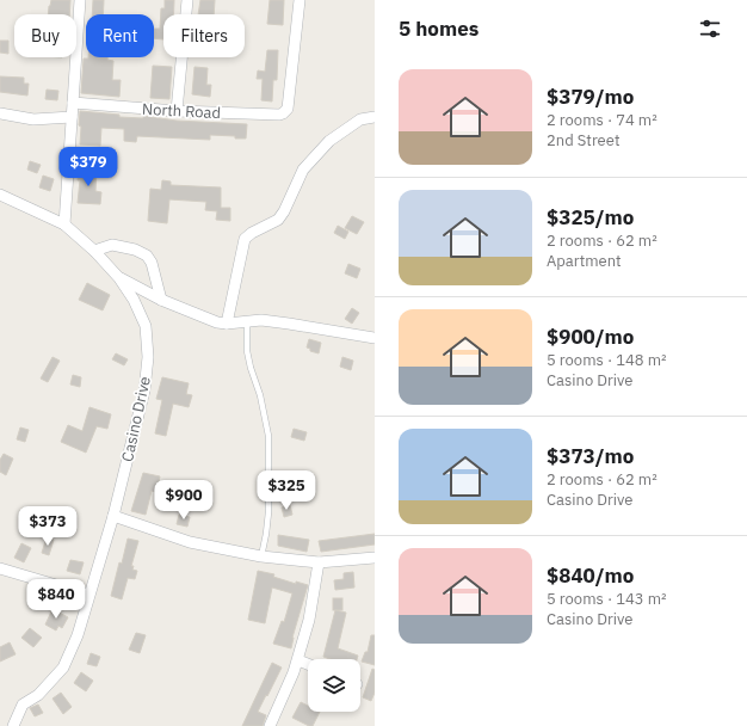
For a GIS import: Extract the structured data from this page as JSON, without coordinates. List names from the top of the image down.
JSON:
{
  "streets": {
    "street": ["North Road", "Casino Drive"]
  },
  "page": {
    "heading": "5 homes",
    "chip": ["Buy", "Rent", "Filters"],
    "list": [
      {
        "name": "$379/mo",
        "note": "2 rooms · 74 m² · 2nd Street"
      },
      {
        "name": "$325/mo",
        "note": "2 rooms · 62 m² · Apartment"
      },
      {
        "name": "$900/mo",
        "note": "5 rooms · 148 m² · Casino Drive"
      },
      {
        "name": "$373/mo",
        "note": "2 rooms · 62 m² · Casino Drive"
      },
      {
        "name": "$840/mo",
        "note": "5 rooms · 143 m² · Casino Drive"
      }
    ],
    "price": [
      "$379",
      "$325",
      "$900",
      "$373",
      "$840"
    ]
  }
}
